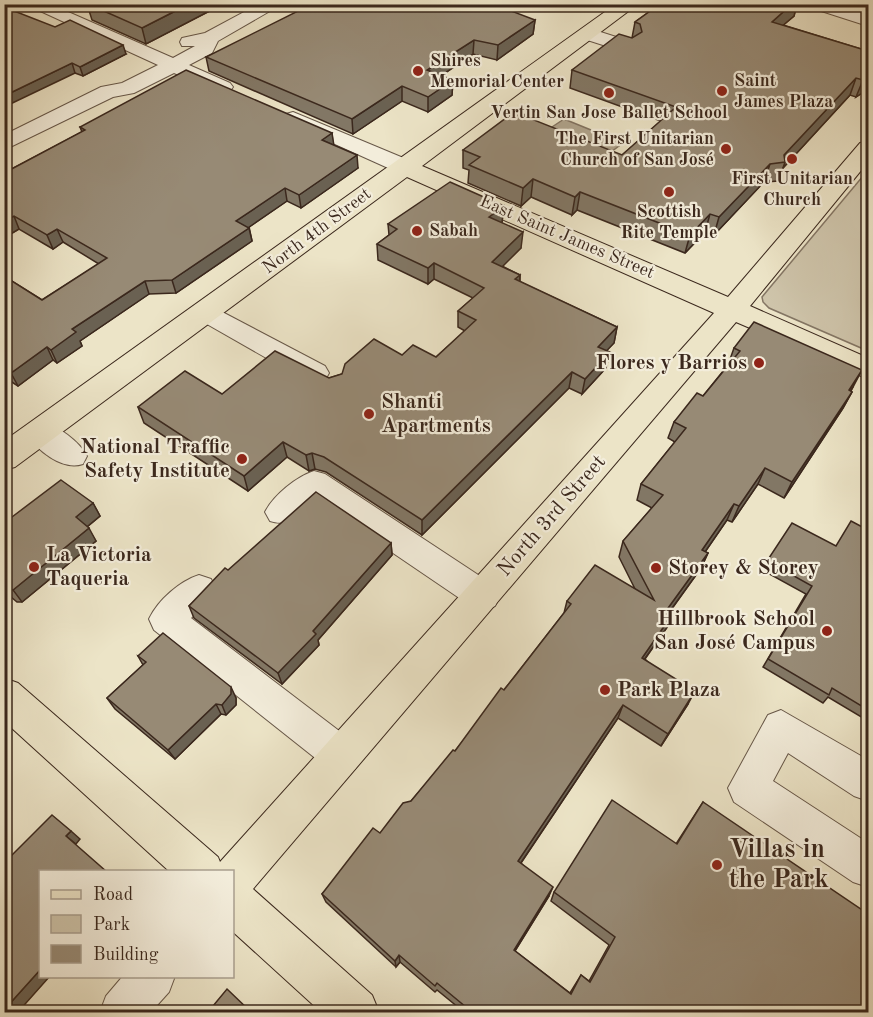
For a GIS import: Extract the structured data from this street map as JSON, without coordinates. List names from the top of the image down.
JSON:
{
  "streets": {
    "main road": ["North 4th Street", "East Saint James Street", "North 3rd Street"]
  },
  "crossings": [
    ["North 4th Street", "East Saint James Street"],
    ["East Saint James Street", "North 3rd Street"]
  ],
  "places": [
    "Shires Memorial Center",
    "Saint James Plaza",
    "Vertin San Jose Ballet School",
    "The First Unitarian Church of San José",
    "First Unitarian Church",
    "Scottish Rite Temple",
    "Sabah",
    "Flores y Barrios",
    "Shanti Apartments",
    "National Traffic Safety Institute",
    "La Victoria Taqueria",
    "Storey & Storey",
    "Hillbrook School San José Campus",
    "Park Plaza",
    "Villas in the Park"
  ],
  "legend": ["Road", "Park", "Building"]
}
